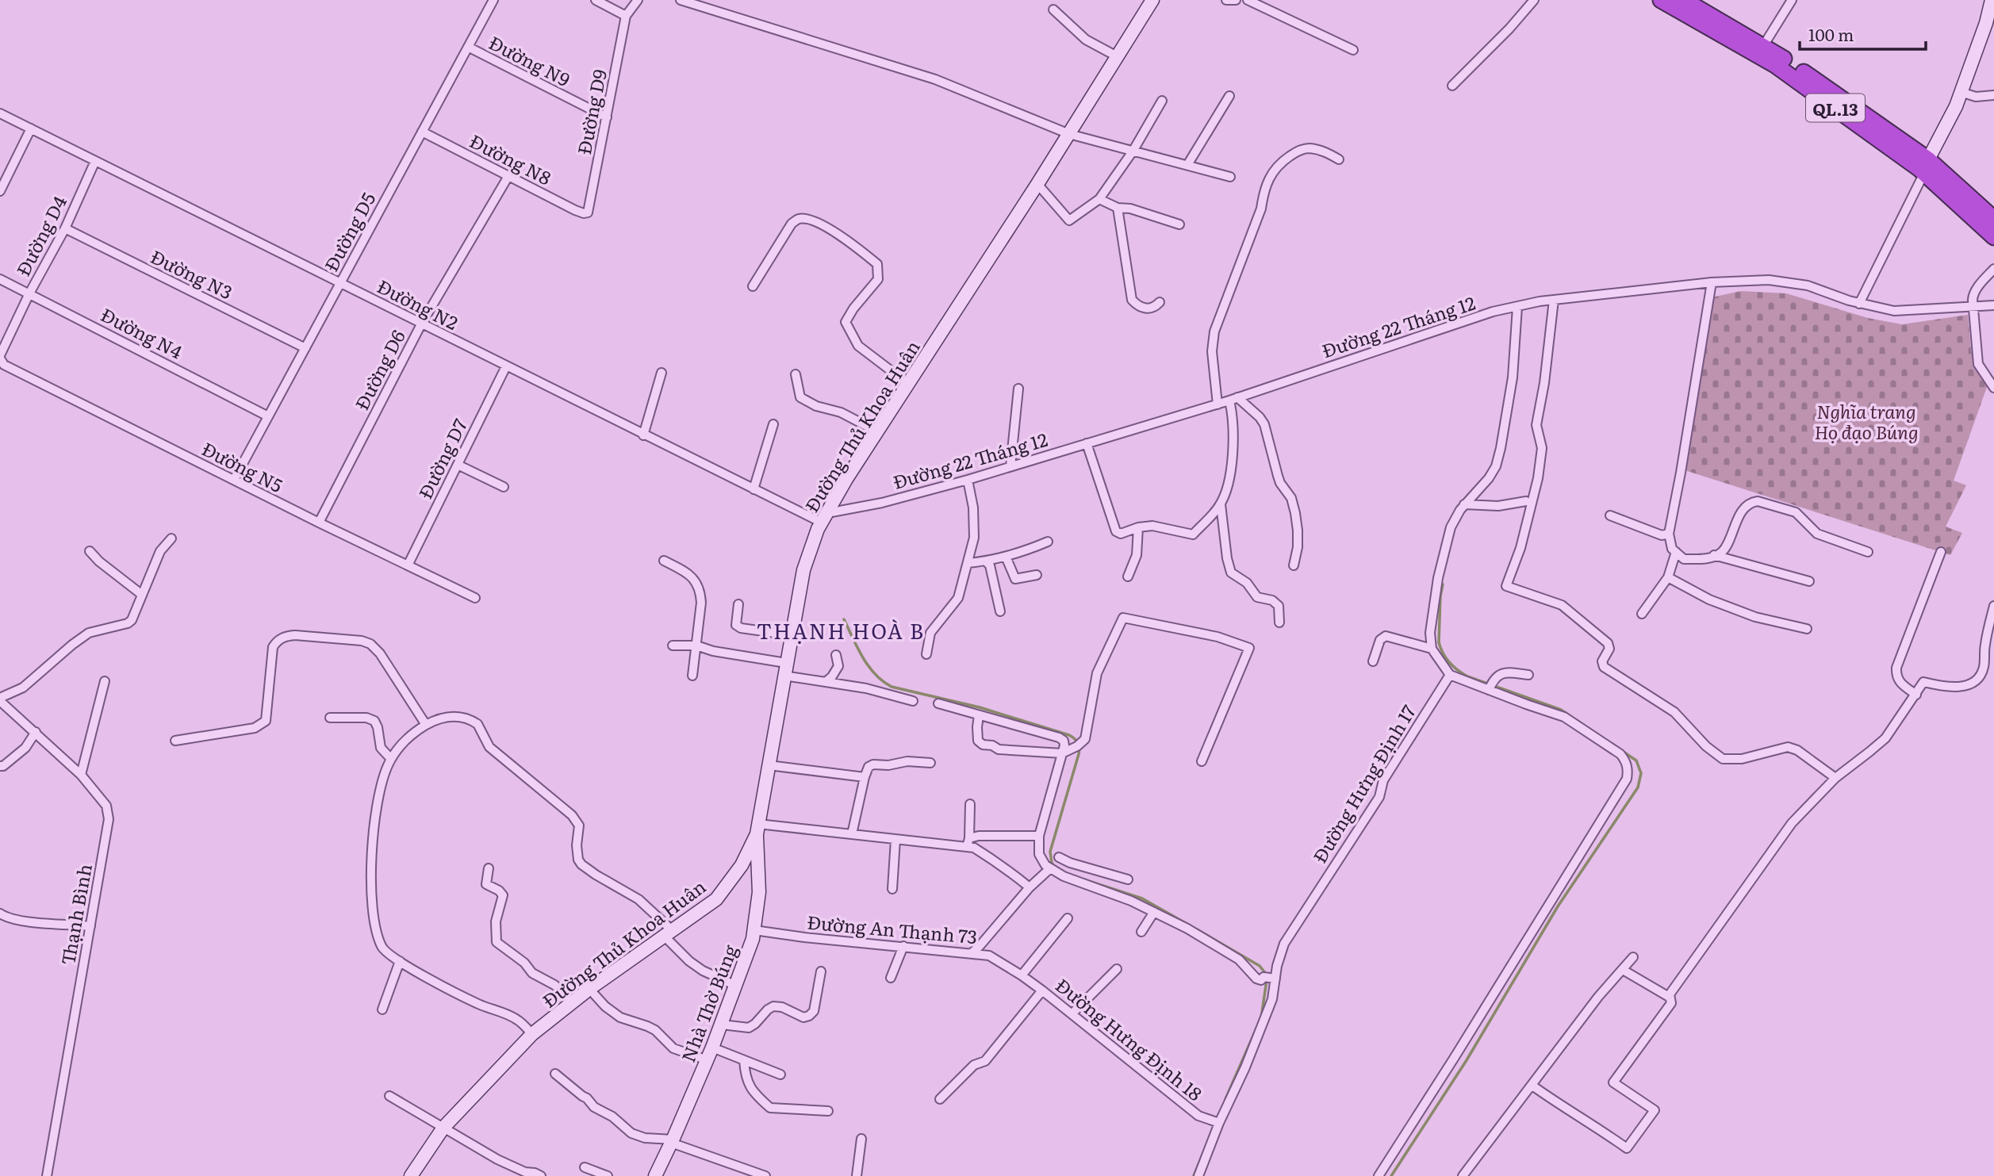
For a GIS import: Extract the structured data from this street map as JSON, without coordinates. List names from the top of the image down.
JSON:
{
  "streets": {
    "highway": ["QL.13"],
    "main road": ["Đường Thủ Khoa Huân", "Nhà Thờ Búng"],
    "street": [
      "Đường N9",
      "Đường D9",
      "Đường N8",
      "Đường D5",
      "Đường D4",
      "Đường N3",
      "Đường N2",
      "Đường 22 Tháng 12",
      "Đường N4",
      "Đường D6",
      "Đường D7",
      "Đường N5",
      "Đường Hưng Định 17",
      "Thạnh Bình",
      "Đường An Thạnh 73",
      "Đường Hưng Định 18"
    ]
  },
  "crossings": [
    ["Đường N9", "Đường D9"],
    ["Đường N9", "Đường D5"],
    ["Đường D9", "Đường N8"],
    ["Đường N8", "Đường D5"],
    ["Đường N8", "Đường D6"],
    ["Đường D5", "Đường N3"],
    ["Đường D5", "Đường N2"],
    ["Đường D5", "Đường N4"],
    ["Đường D5", "Đường N5"],
    ["Đường D4", "Đường N3"],
    ["Đường D4", "Đường N2"],
    ["Đường D4", "Đường N4"],
    ["Đường D4", "Đường N5"],
    ["Đường N2", "Đường 22 Tháng 12"],
    ["Đường N2", "Đường D6"],
    ["Đường N2", "Đường Thủ Khoa Huân"],
    ["Đường N2", "Đường D7"],
    ["Đường 22 Tháng 12", "Đường Thủ Khoa Huân"],
    ["Đường D6", "Đường N5"],
    ["Đường Thủ Khoa Huân", "Nhà Thờ Búng"],
    ["Đường D7", "Đường N5"],
    ["Đường Hưng Định 17", "Đường Hưng Định 18"],
    ["Đường An Thạnh 73", "Nhà Thờ Búng"],
    ["Đường An Thạnh 73", "Đường Hưng Định 18"]
  ],
  "districts": ["THẠNH HOÀ B"],
  "parks": ["Nghĩa trang Họ đạo Búng"],
  "scale_bar": "100 m"
}
